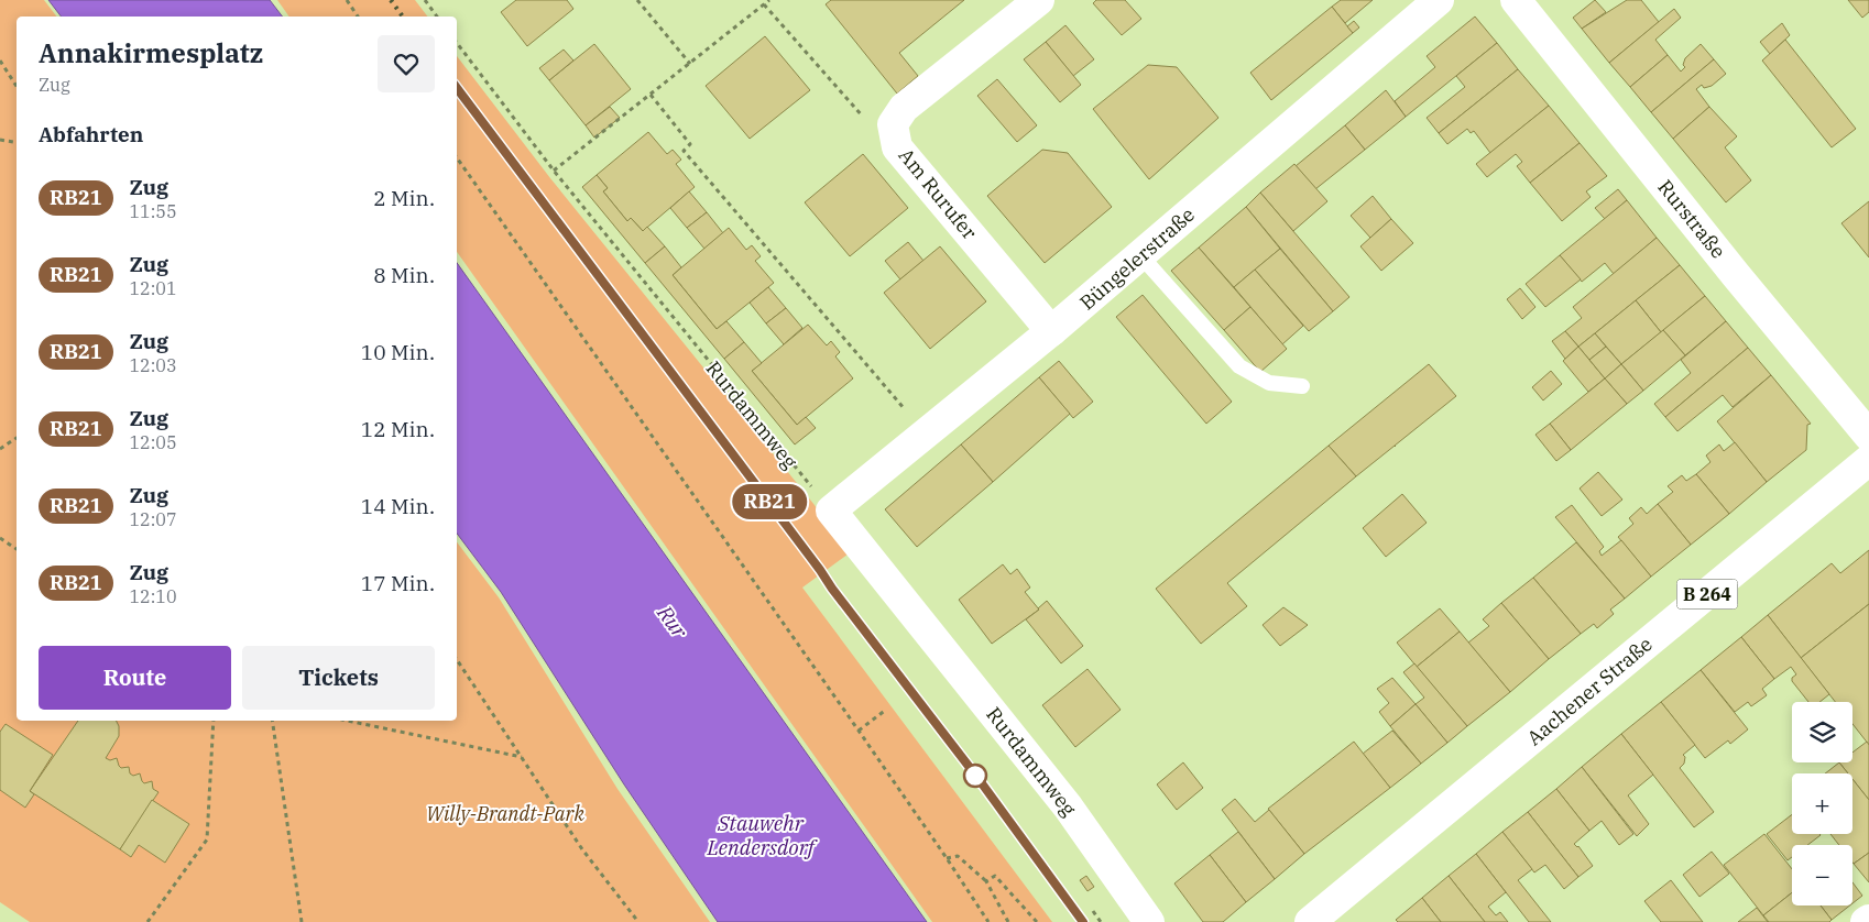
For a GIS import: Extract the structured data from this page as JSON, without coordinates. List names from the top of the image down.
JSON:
{
  "streets": {
    "street": [
      "Am Rurufer",
      "Rurstraße",
      "Büngelerstraße",
      "Rurdammweg",
      "B 264",
      "Aachener Straße"
    ]
  },
  "crossings": [
    ["Am Rurufer", "Büngelerstraße"],
    ["Büngelerstraße", "Rurdammweg"]
  ],
  "water": ["Rur", "Stauwehr Lendersdorf"],
  "parks": ["Willy-Brandt-Park"],
  "page": {
    "on_map": "RB21",
    "heading": [
      ["Annakirmesplatz", "Zug"],
      "Abfahrten"
    ],
    "list": [
      {
        "mark": "RB21",
        "name": "Zug",
        "note": "11:55",
        "value": "2 Min."
      },
      {
        "mark": "RB21",
        "name": "Zug",
        "note": "12:01",
        "value": "8 Min."
      },
      {
        "mark": "RB21",
        "name": "Zug",
        "note": "12:03",
        "value": "10 Min."
      },
      {
        "mark": "RB21",
        "name": "Zug",
        "note": "12:05",
        "value": "12 Min."
      },
      {
        "mark": "RB21",
        "name": "Zug",
        "note": "12:07",
        "value": "14 Min."
      },
      {
        "mark": "RB21",
        "name": "Zug",
        "note": "12:10",
        "value": "17 Min."
      }
    ],
    "buttons": ["Route", "Tickets"],
    "map_buttons": ["+", "−"]
  }
}
